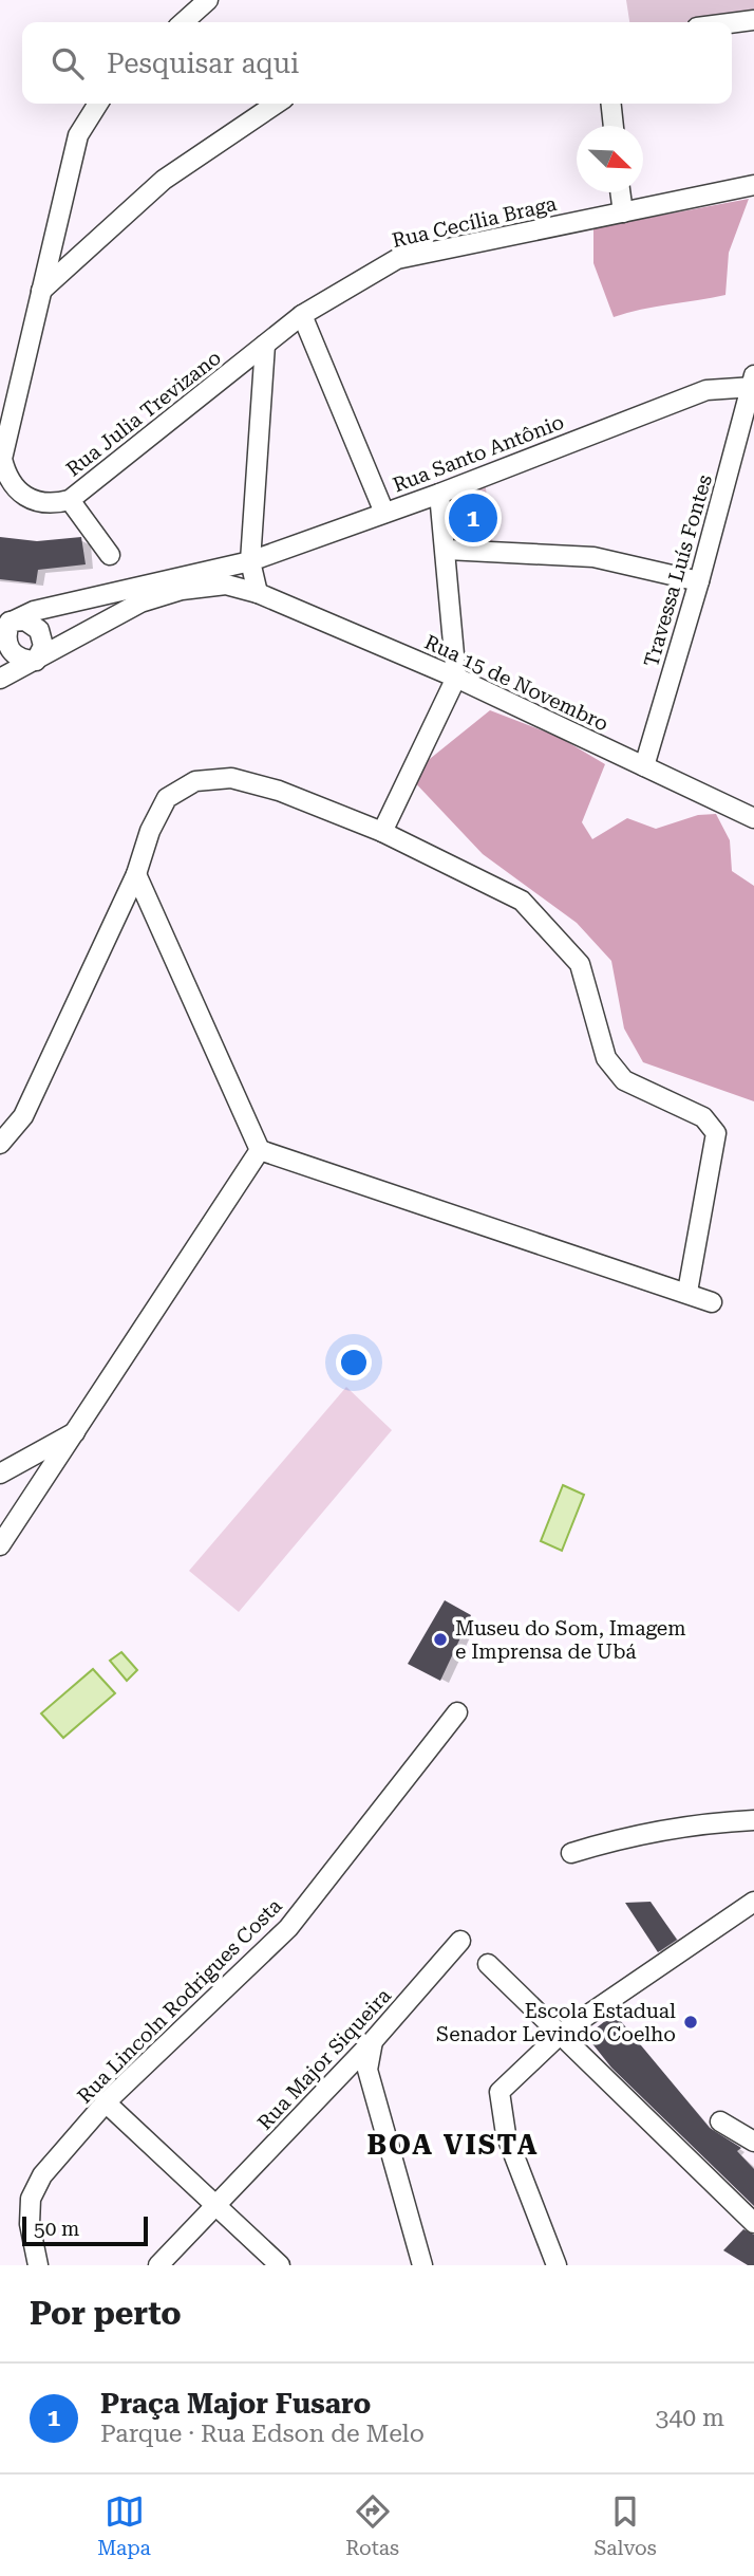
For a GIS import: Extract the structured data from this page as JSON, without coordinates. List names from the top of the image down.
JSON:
{
  "streets": {
    "street": [
      "Rua Cecília Braga",
      "Rua Julia Trevizano",
      "Rua Santo Antônio",
      "Travessa Luís Fontes",
      "Rua 15 de Novembro",
      "Rua Lincoln Rodrigues Costa",
      "Rua Major Siqueira"
    ]
  },
  "crossings": [
    ["Rua Cecília Braga", "Rua Julia Trevizano"],
    ["Rua Santo Antônio", "Travessa Luís Fontes"],
    ["Rua Santo Antônio", "Rua 15 de Novembro"],
    ["Travessa Luís Fontes", "Rua 15 de Novembro"]
  ],
  "districts": ["BOA VISTA"],
  "places": ["Museu do Som, Imagem e Imprensa de Ubá", "Escola Estadual Senador Levindo Coelho"],
  "scale_bar": "50 m",
  "north": "bottom right",
  "page": {
    "search": "Pesquisar aqui",
    "pins": "1",
    "scale": "50 m",
    "heading": "Por perto",
    "list": [
      {
        "mark": "1",
        "name": "Praça Major Fusaro",
        "note": "Parque · Rua Edson de Melo",
        "value": "340 m"
      }
    ],
    "nav": ["Mapa", "Rotas", "Salvos"]
  }
}
